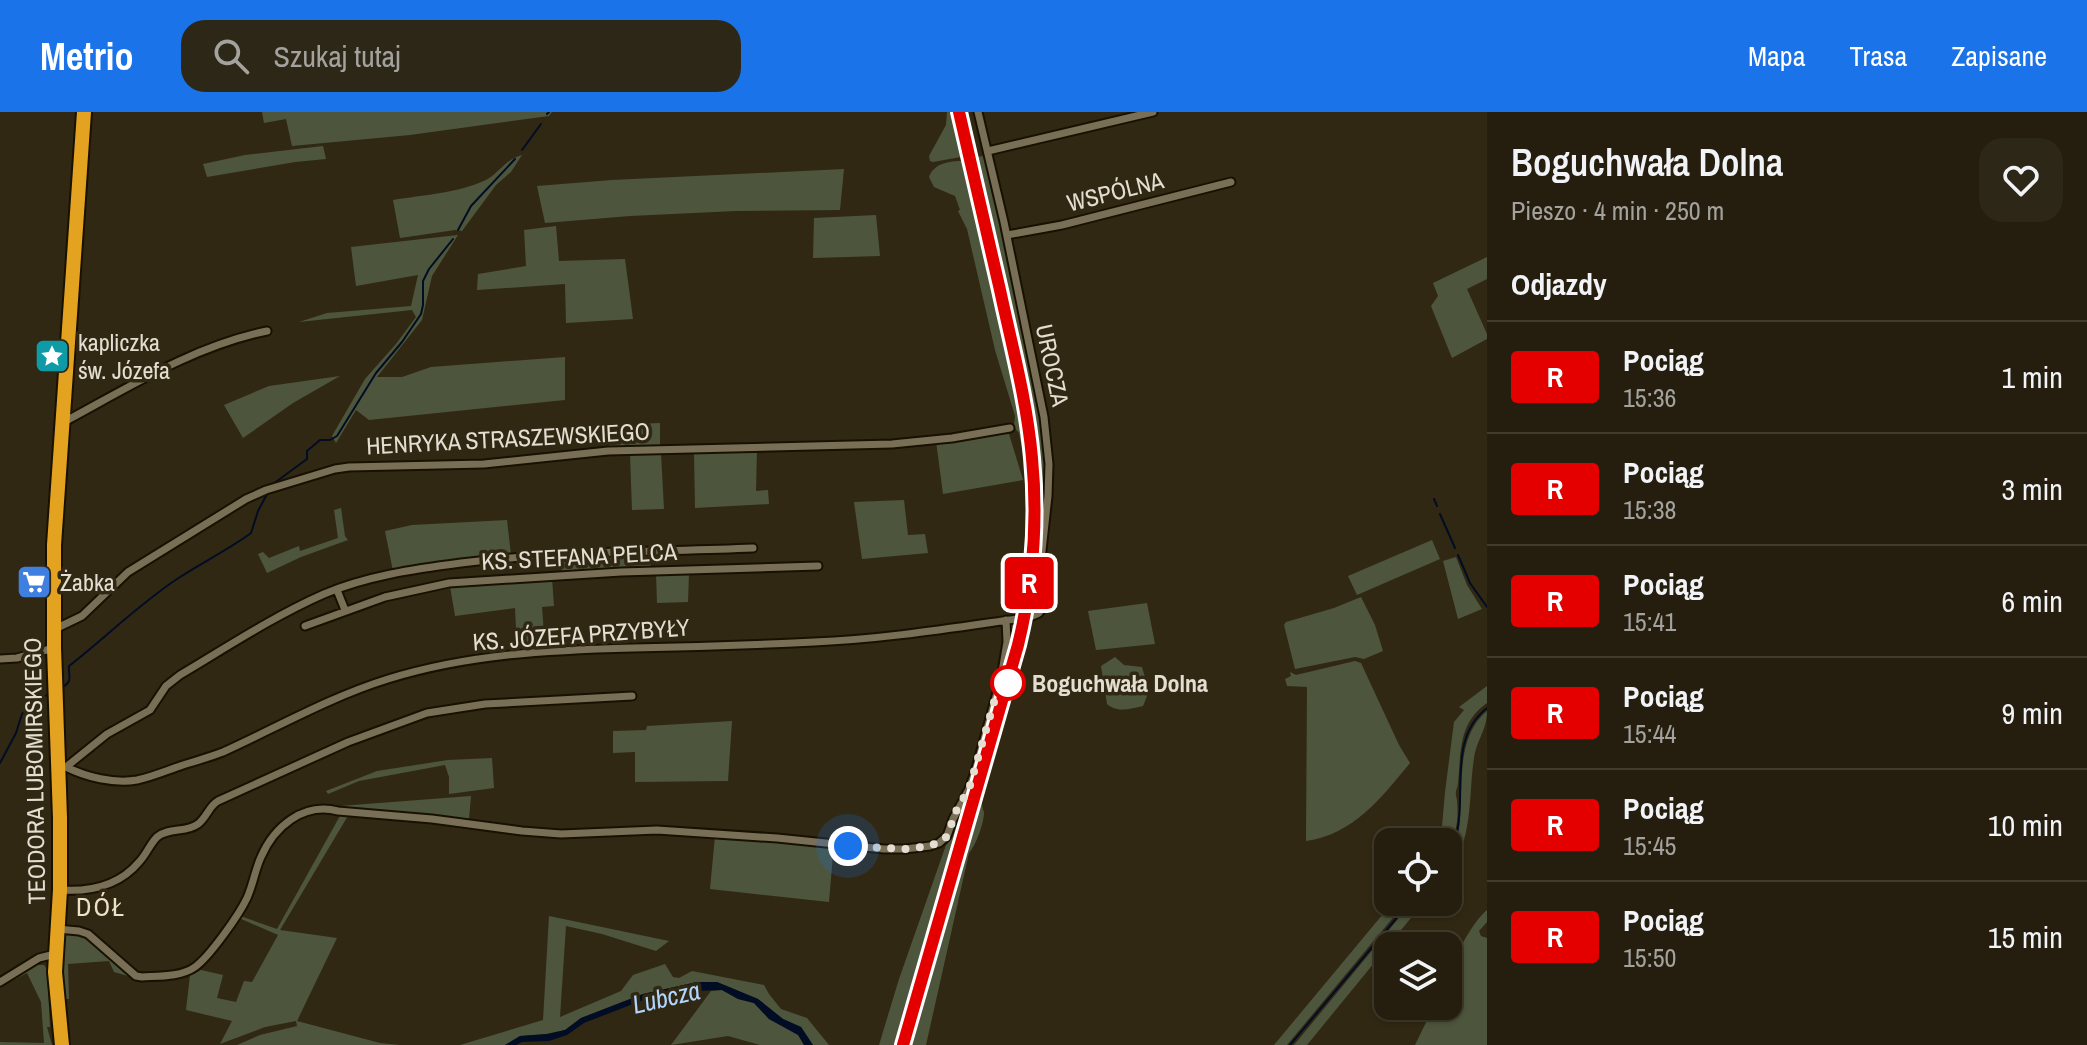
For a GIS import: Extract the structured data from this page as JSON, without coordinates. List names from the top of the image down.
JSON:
{
  "streets": {
    "highway": ["TEODORA LUBOMIRSKIEGO"],
    "street": [
      "WSPÓLNA",
      "UROCZA",
      "HENRYKA STRASZEWSKIEGO",
      "KS. STEFANA PELCA",
      "KS. JÓZEFA PRZYBYŁY"
    ]
  },
  "crossings": [
    ["WSPÓLNA", "UROCZA"],
    ["UROCZA", "KS. JÓZEFA PRZYBYŁY"],
    ["HENRYKA STRASZEWSKIEGO", "TEODORA LUBOMIRSKIEGO"],
    ["KS. STEFANA PELCA", "KS. JÓZEFA PRZYBYŁY"],
    ["KS. STEFANA PELCA", "TEODORA LUBOMIRSKIEGO"],
    ["KS. JÓZEFA PRZYBYŁY", "TEODORA LUBOMIRSKIEGO"]
  ],
  "districts": ["DÓŁ"],
  "water": ["Lubcza"],
  "places": {
    "place": ["kapliczka św. Józefa"],
    "supermarket": ["Żabka"],
    "other": ["Boguchwała Dolna"]
  },
  "page": {
    "header": "Metrio",
    "search": "Szukaj tutaj",
    "nav": ["Mapa", "Trasa", "Zapisane"],
    "on_map": "R",
    "heading": [
      ["Boguchwała Dolna", "Pieszo · 4 min · 250 m"],
      "Odjazdy"
    ],
    "list": [
      {
        "mark": "R",
        "name": "Pociąg",
        "note": "15:36",
        "value": "1 min"
      },
      {
        "mark": "R",
        "name": "Pociąg",
        "note": "15:38",
        "value": "3 min"
      },
      {
        "mark": "R",
        "name": "Pociąg",
        "note": "15:41",
        "value": "6 min"
      },
      {
        "mark": "R",
        "name": "Pociąg",
        "note": "15:44",
        "value": "9 min"
      },
      {
        "mark": "R",
        "name": "Pociąg",
        "note": "15:45",
        "value": "10 min"
      },
      {
        "mark": "R",
        "name": "Pociąg",
        "note": "15:50",
        "value": "15 min"
      }
    ]
  }
}
